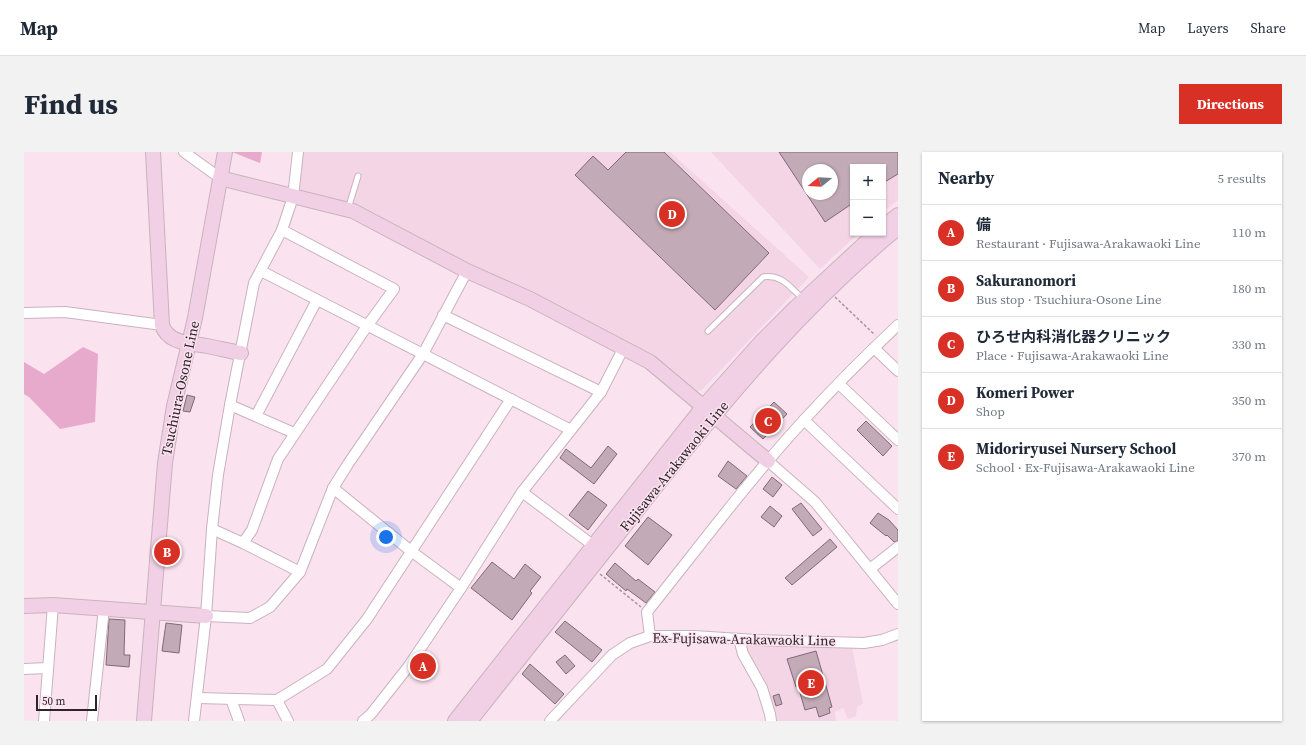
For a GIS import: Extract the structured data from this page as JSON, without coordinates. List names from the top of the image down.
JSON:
{
  "streets": {
    "main road": ["Tsuchiura-Osone Line", "Fujisawa-Arakawaoki Line"],
    "street": ["Ex-Fujisawa-Arakawaoki Line"]
  },
  "scale_bar": "50 m",
  "north": "left",
  "page": {
    "header": "Map",
    "nav": ["Map", "Layers", "Share"],
    "buttons": "Directions",
    "title": "Find us",
    "heading": ["Nearby", "5 results"],
    "map_buttons": ["+", "−"],
    "pins": [
      "D",
      "C",
      "B",
      "A",
      "E"
    ],
    "list": [
      {
        "mark": "A",
        "name": "備",
        "note": "Restaurant · Fujisawa-Arakawaoki Line",
        "value": "110 m"
      },
      {
        "mark": "B",
        "name": "Sakuranomori",
        "note": "Bus stop · Tsuchiura-Osone Line",
        "value": "180 m"
      },
      {
        "mark": "C",
        "name": "ひろせ内科消化器クリニック",
        "note": "Place · Fujisawa-Arakawaoki Line",
        "value": "330 m"
      },
      {
        "mark": "D",
        "name": "Komeri Power",
        "note": "Shop",
        "value": "350 m"
      },
      {
        "mark": "E",
        "name": "Midoriryusei Nursery School",
        "note": "School · Ex-Fujisawa-Arakawaoki Line",
        "value": "370 m"
      }
    ],
    "scale": "50 m"
  }
}
